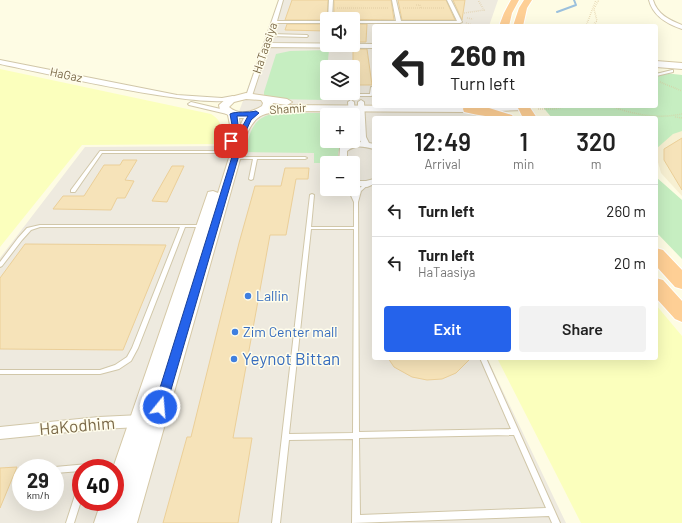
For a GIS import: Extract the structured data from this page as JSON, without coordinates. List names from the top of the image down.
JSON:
{
  "streets": {
    "street": [
      "HaTaasiya",
      "HaGaz",
      "Shamir",
      "HaKodhim"
    ]
  },
  "crossings": [
    ["HaTaasiya", "Shamir"],
    ["HaGaz", "Shamir"]
  ],
  "places": ["Lallin", "Zim Center mall", "Yeynot Bittan"],
  "page": {
    "map_buttons": ["+", "−"],
    "turn": ["260 m", "Turn left"],
    "eta": [
      "12:49",
      "Arrival",
      "1",
      "min",
      "320",
      "m"
    ],
    "list": [
      {
        "name": "Turn left",
        "value": "260 m"
      },
      {
        "name": "Turn left",
        "note": "HaTaasiya",
        "value": "20 m"
      }
    ],
    "buttons": ["Exit", "Share"],
    "speed": "29 km/h",
    "limit": "40"
  }
}
